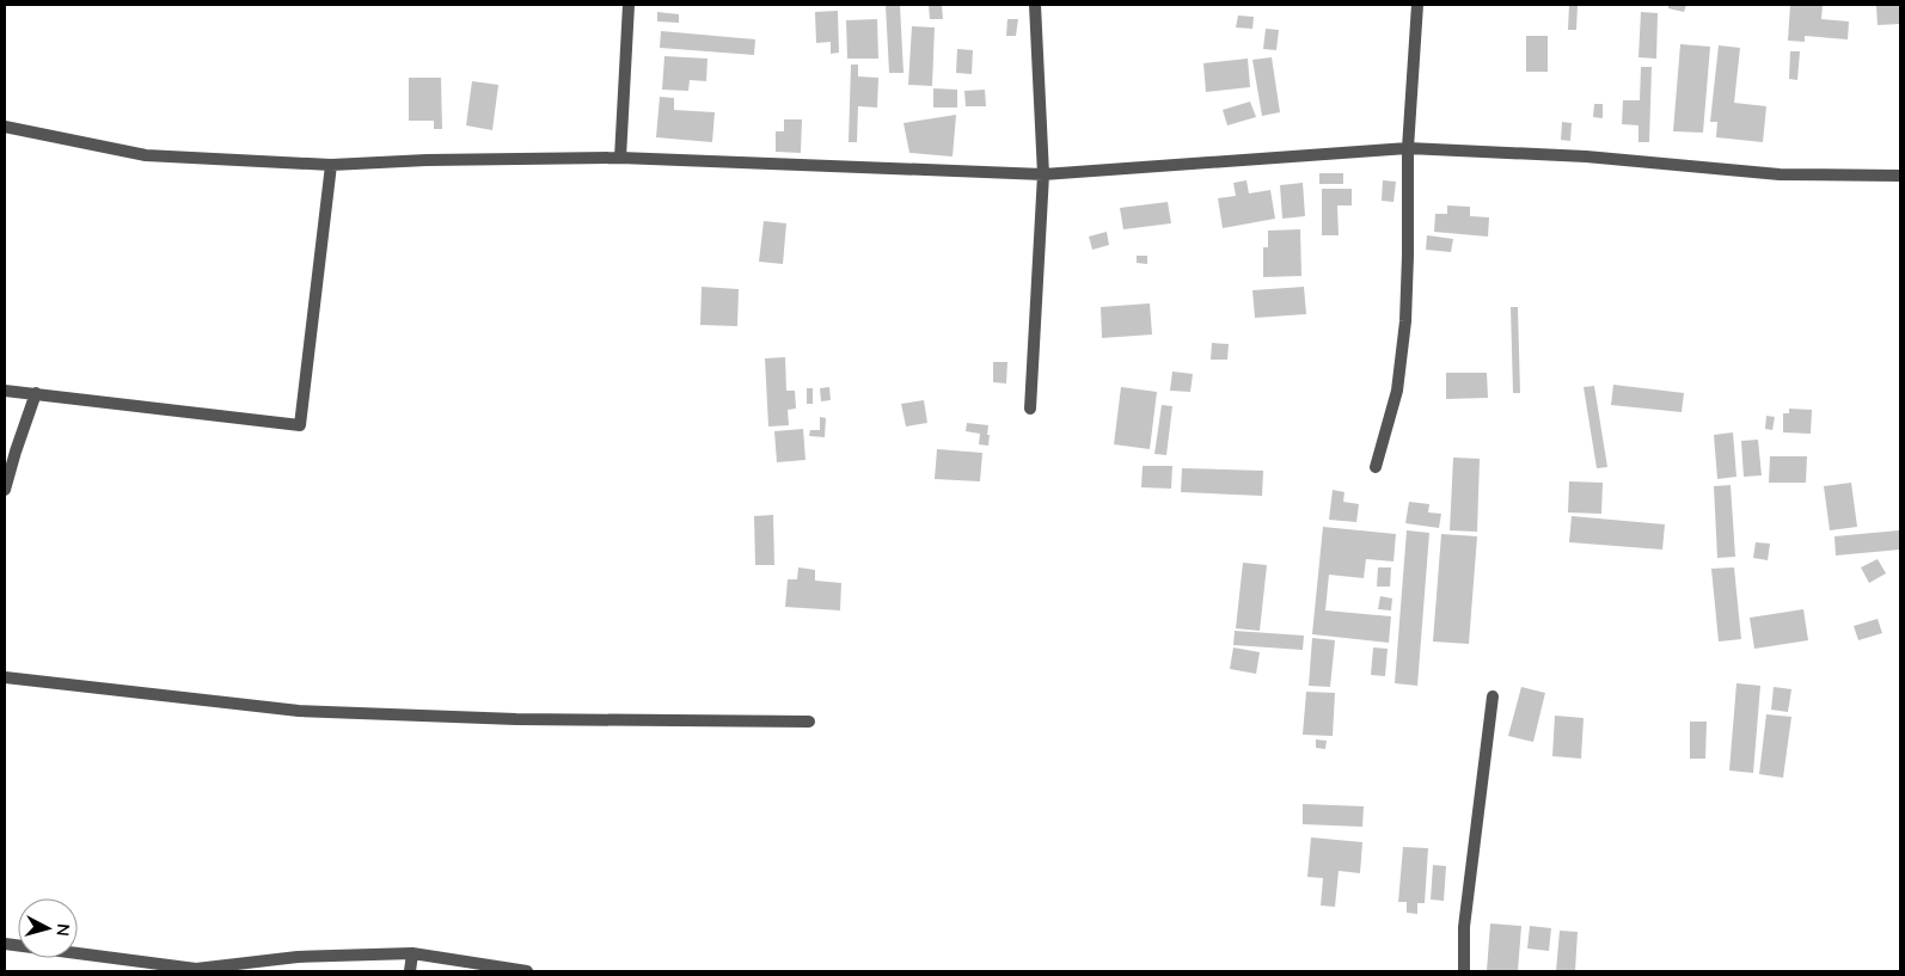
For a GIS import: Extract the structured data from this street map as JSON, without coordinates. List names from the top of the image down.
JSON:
{
  "north": "right"
}
